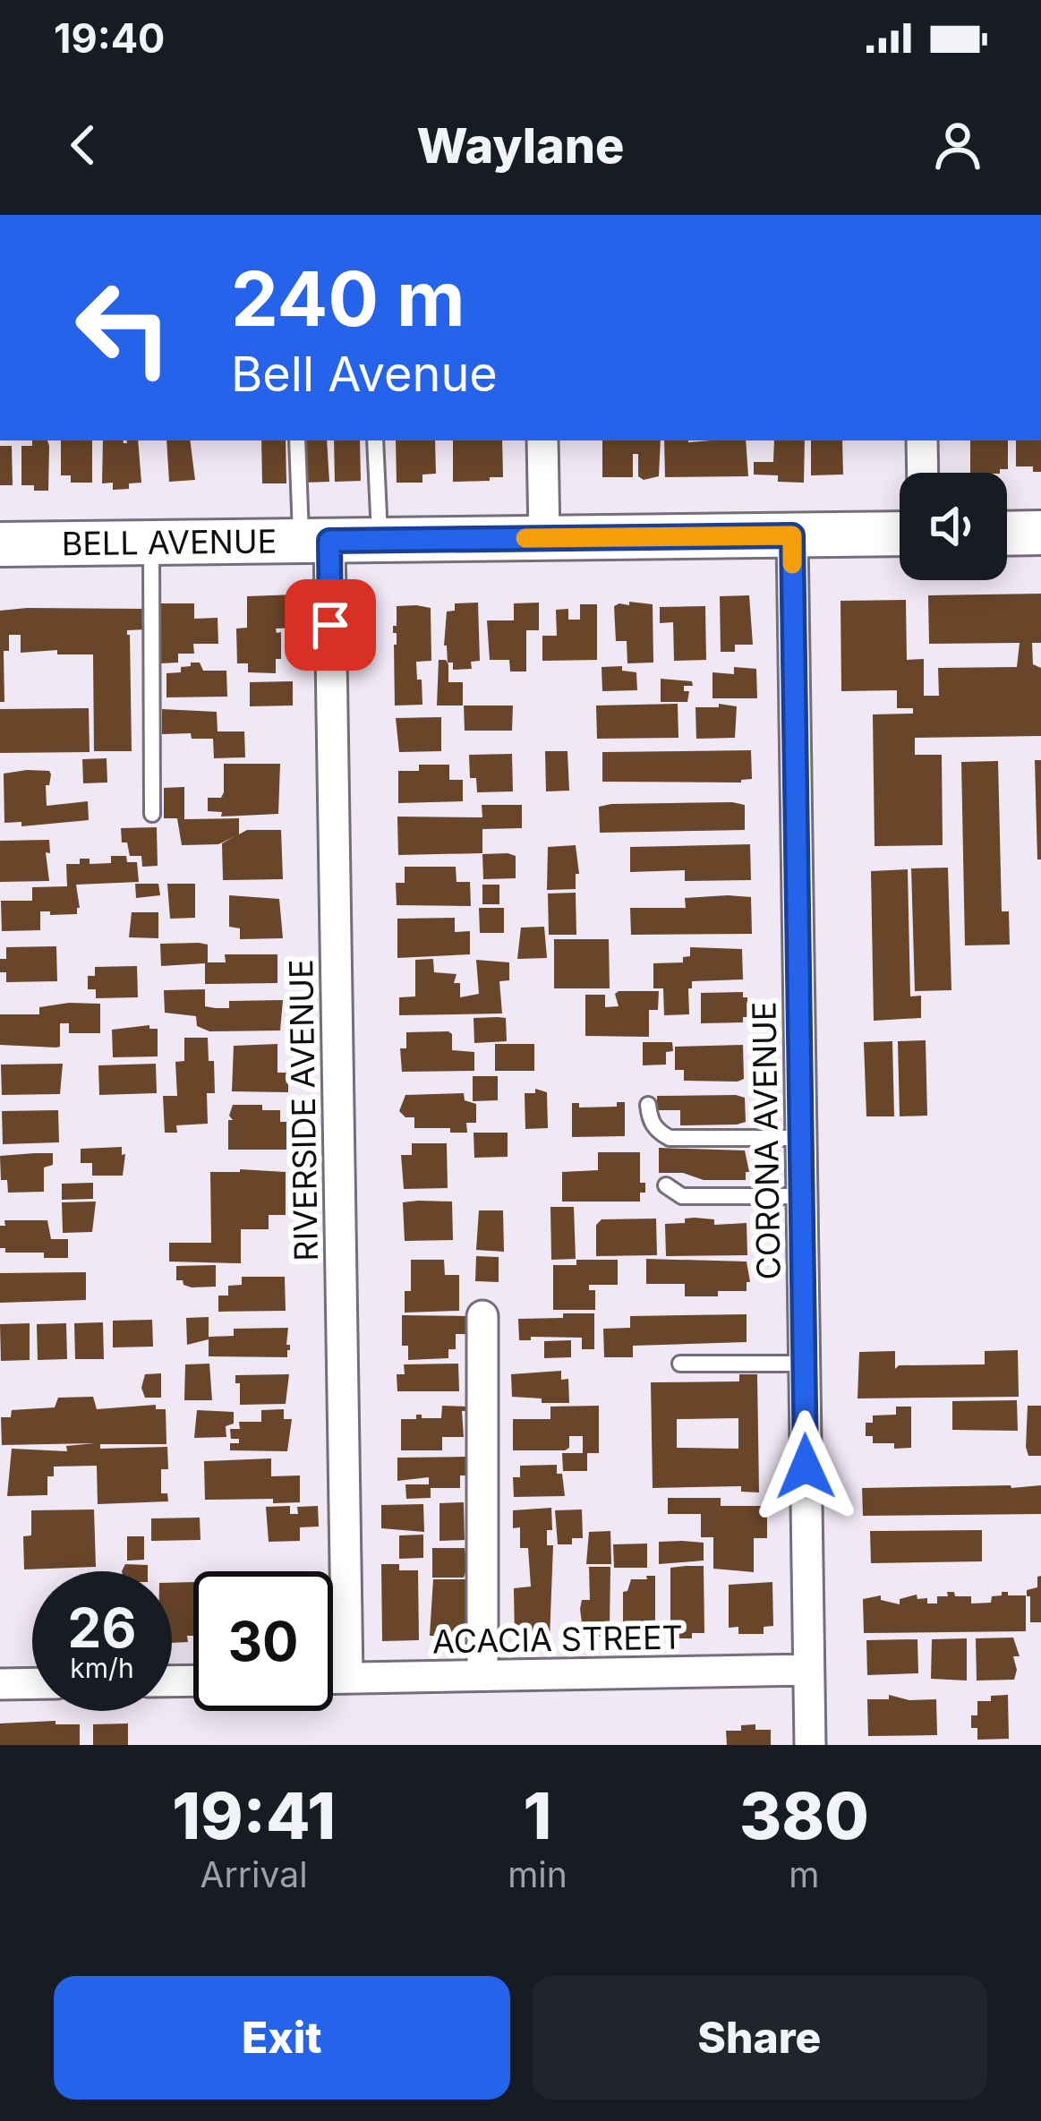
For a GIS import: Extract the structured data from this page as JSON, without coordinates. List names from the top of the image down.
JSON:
{
  "streets": {
    "street": [
      "BELL AVENUE",
      "RIVERSIDE AVENUE",
      "CORONA AVENUE",
      "ACACIA STREET"
    ]
  },
  "crossings": [
    ["BELL AVENUE", "RIVERSIDE AVENUE"],
    ["BELL AVENUE", "CORONA AVENUE"],
    ["RIVERSIDE AVENUE", "ACACIA STREET"],
    ["CORONA AVENUE", "ACACIA STREET"]
  ],
  "page": {
    "status": "19:40",
    "header": "Waylane",
    "turn": ["240 m", "Bell Avenue"],
    "speed": "26 km/h",
    "limit": "30",
    "eta": [
      "19:41",
      "Arrival",
      "1",
      "min",
      "380",
      "m"
    ],
    "buttons": ["Exit", "Share"]
  }
}
